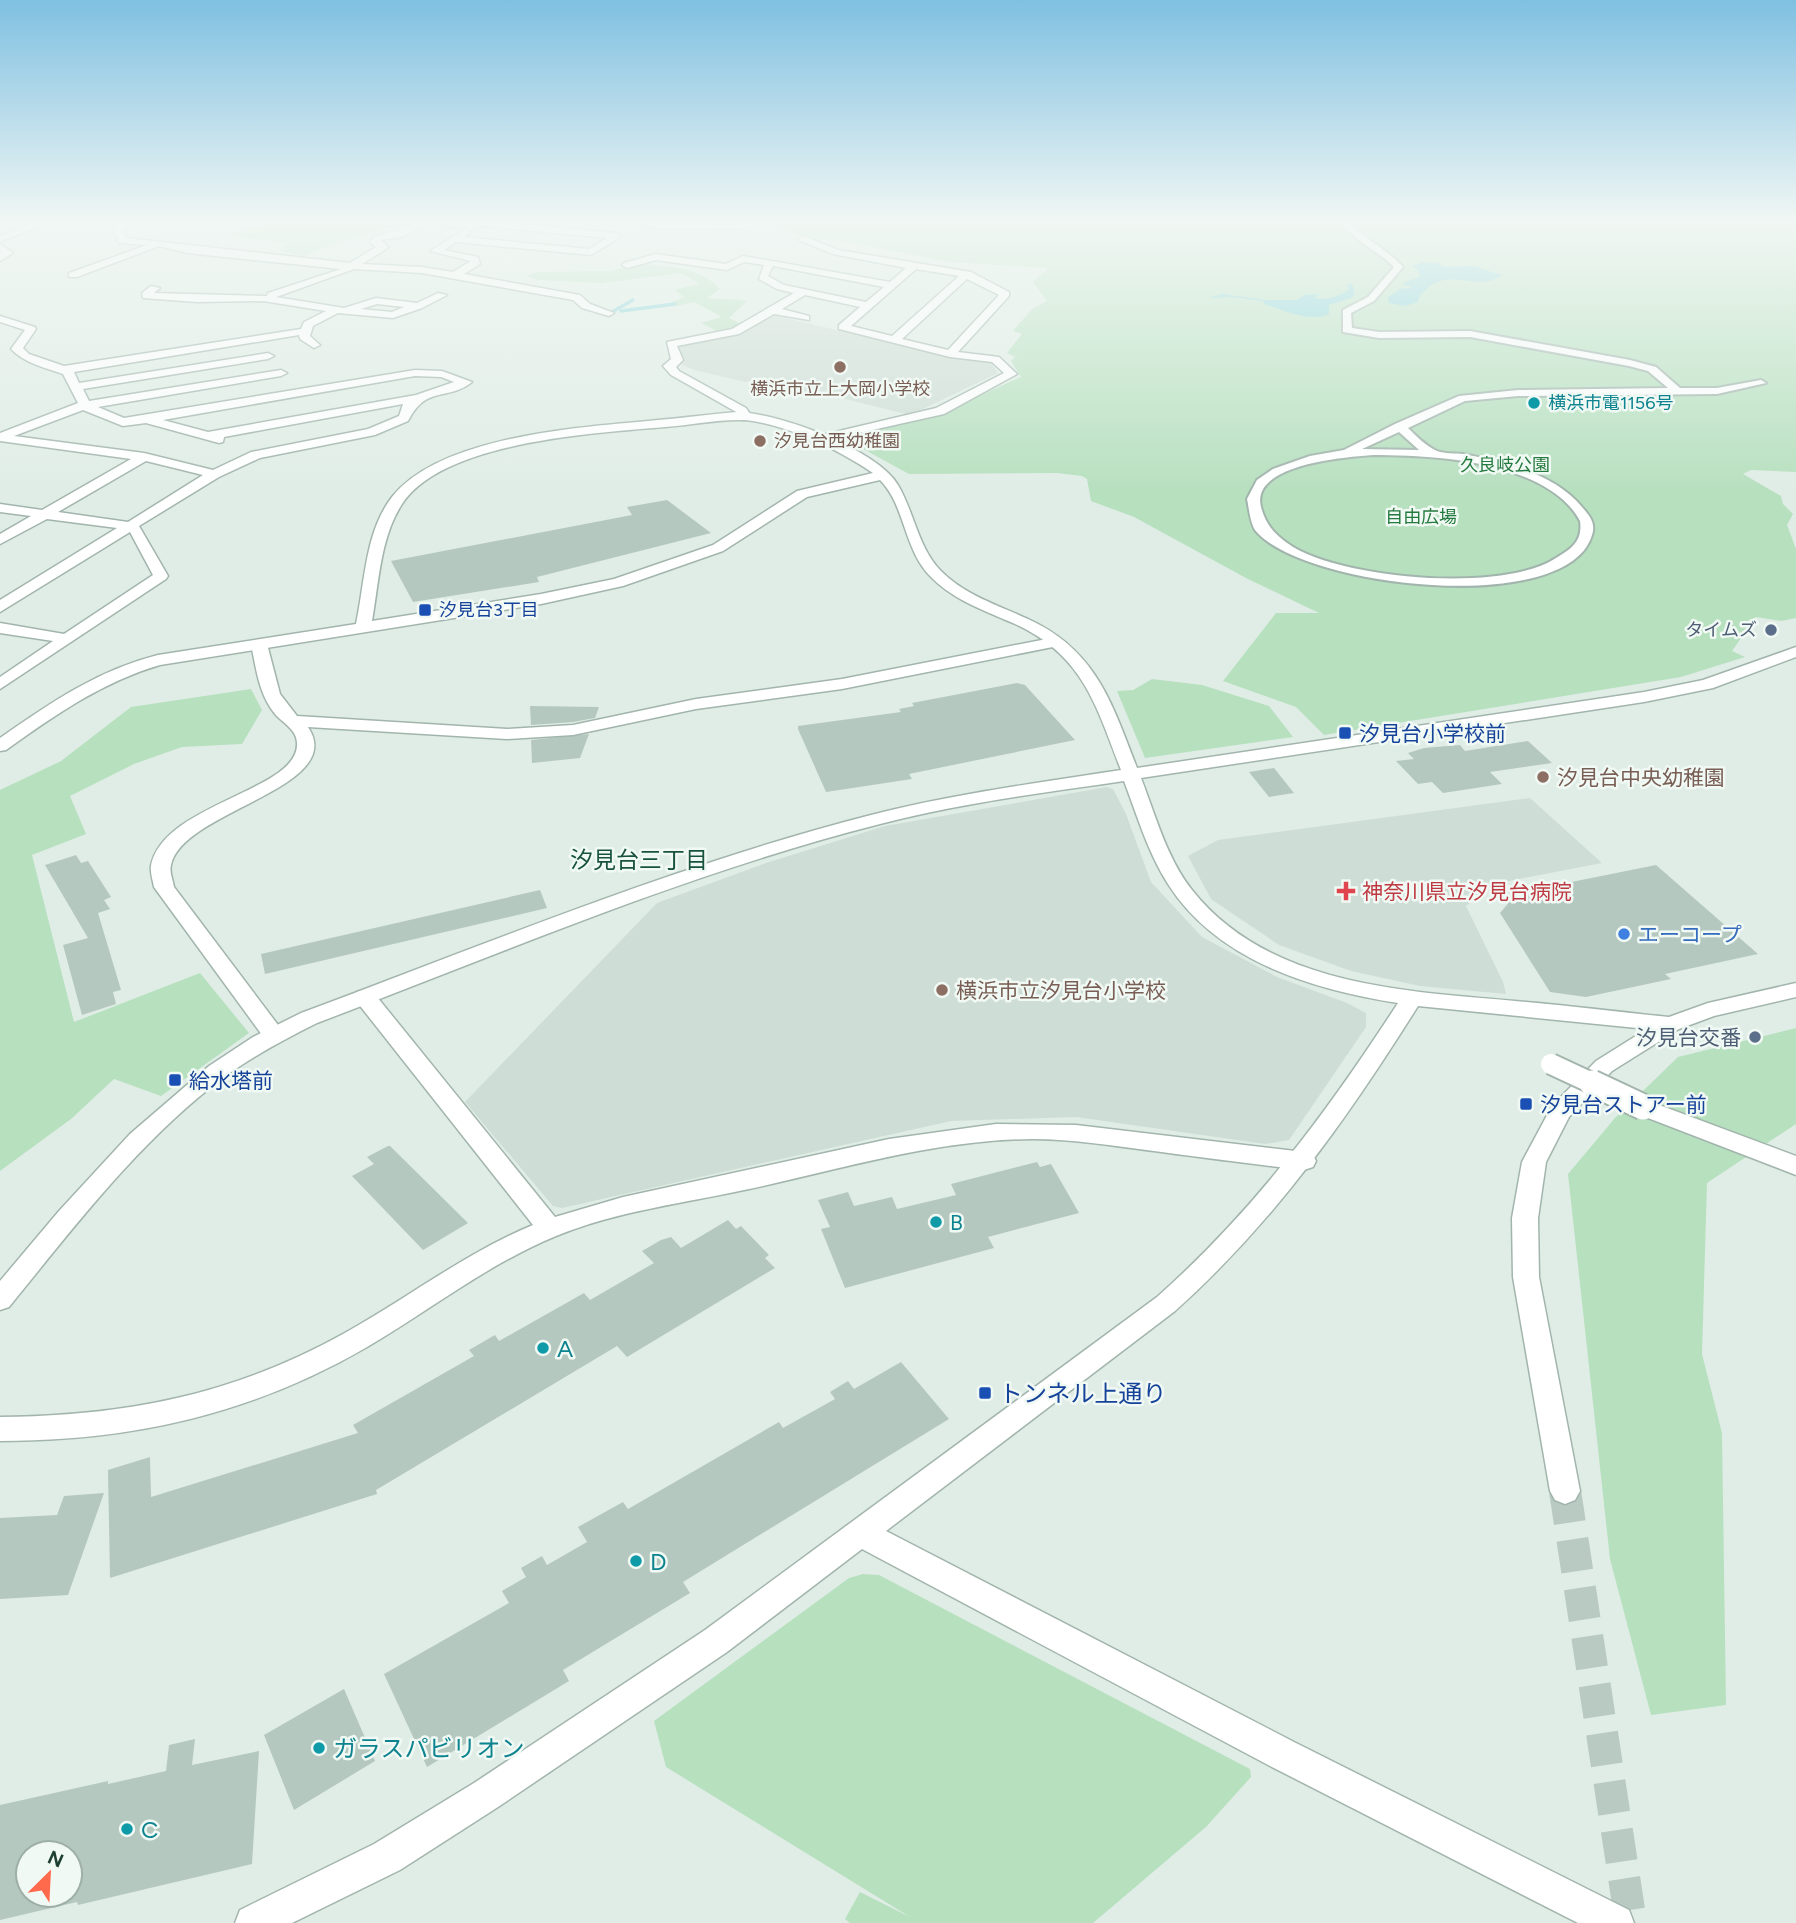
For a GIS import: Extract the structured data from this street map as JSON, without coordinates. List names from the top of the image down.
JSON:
{
  "districts": ["汐見台三丁目"],
  "parks": ["久良岐公園", "自由広場"],
  "places": {
    "other": [
      "横浜市立上大岡小学校",
      "横浜市電1156号",
      "汐見台西幼稚園",
      "タイムズ",
      "汐見台中央幼稚園",
      "エーコープ",
      "横浜市立汐見台小学校",
      "汐見台交番",
      "B",
      "A",
      "D",
      "ガラスパビリオン",
      "C"
    ],
    "transit": [
      "汐見台3丁目",
      "汐見台小学校前",
      "給水塔前",
      "汐見台ストアー前",
      "トンネル上通り"
    ],
    "health": ["神奈川県立汐見台病院"]
  },
  "north": "top right"
}
